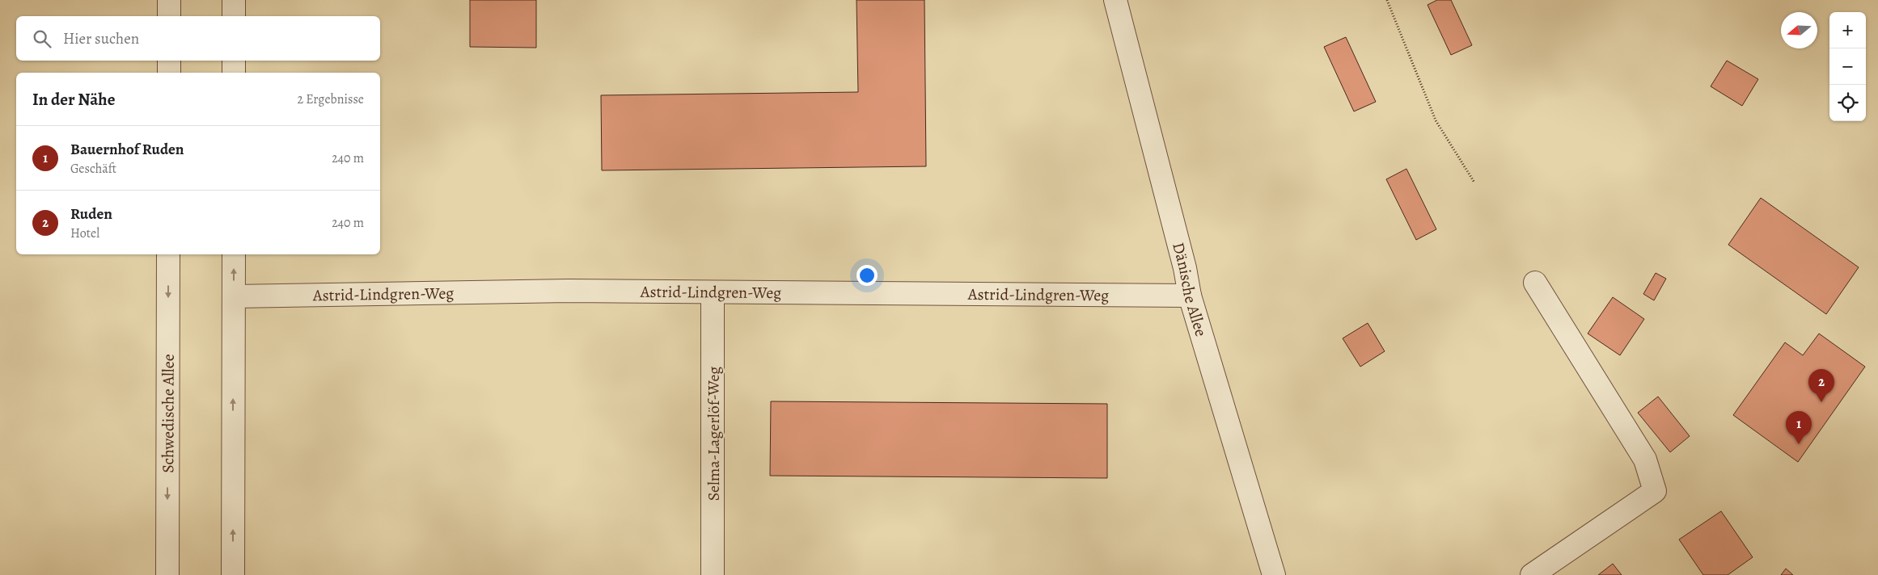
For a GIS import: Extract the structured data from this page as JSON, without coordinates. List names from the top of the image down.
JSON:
{
  "streets": {
    "street": [
      "Dänische Allee",
      "Astrid-Lindgren-Weg",
      "Schwedische Allee",
      "Selma-Lagerlöf-Weg"
    ]
  },
  "crossings": [
    ["Dänische Allee", "Astrid-Lindgren-Weg"],
    ["Astrid-Lindgren-Weg", "Selma-Lagerlöf-Weg"]
  ],
  "north": "left",
  "page": {
    "map_buttons": ["+", "−"],
    "search": "Hier suchen",
    "heading": ["In der Nähe", "2 Ergebnisse"],
    "list": [
      {
        "mark": "1",
        "name": "Bauernhof Ruden",
        "note": "Geschäft",
        "value": "240 m"
      },
      {
        "mark": "2",
        "name": "Ruden",
        "note": "Hotel",
        "value": "240 m"
      }
    ],
    "pins": ["2", "1"]
  }
}
